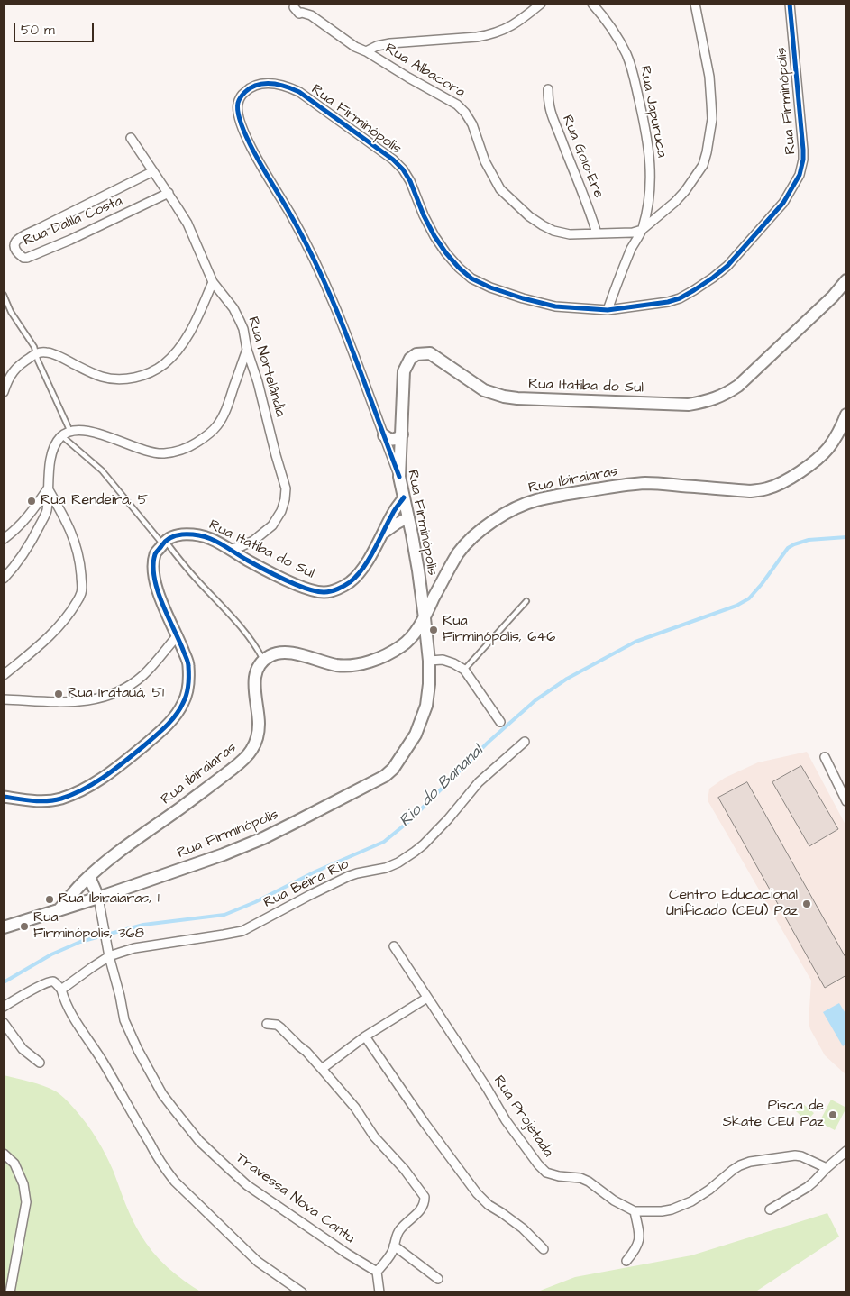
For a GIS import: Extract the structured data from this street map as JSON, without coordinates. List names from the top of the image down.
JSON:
{
  "streets": {
    "main road": ["Rua Firminópolis", "Rua Itatiba do Sul", "Rua Ibiraiaras"],
    "street": [
      "Rua Albacora",
      "Rua Japuruca",
      "Rua Goio-Ere",
      "Rua Dalila Costa",
      "Rua Nortelândia",
      "Rua Beira Rio",
      "Rua Projetada",
      "Travessa Nova Cantu"
    ]
  },
  "crossings": [
    ["Rua Albacora", "Rua Japuruca"],
    ["Rua Albacora", "Rua Goio-Ere"],
    ["Rua Firminópolis", "Rua Japuruca"],
    ["Rua Firminópolis", "Rua Itatiba do Sul"],
    ["Rua Firminópolis", "Rua Ibiraiaras"],
    ["Rua Firminópolis", "Travessa Nova Cantu"],
    ["Rua Dalila Costa", "Rua Nortelândia"],
    ["Rua Nortelândia", "Rua Itatiba do Sul"],
    ["Rua Beira Rio", "Travessa Nova Cantu"]
  ],
  "water": ["Rio do Bananal"],
  "places": [
    "Rua Rendeira, 5",
    "Rua Firminópolis, 646",
    "Rua Iratauá, 51",
    "Rua Ibiraiaras, 1",
    "Centro Educacional Unificado (CEU) Paz",
    "Rua Firminópolis, 368",
    "Pisca de Skate CEU Paz"
  ],
  "scale_bar": "50 m"
}
